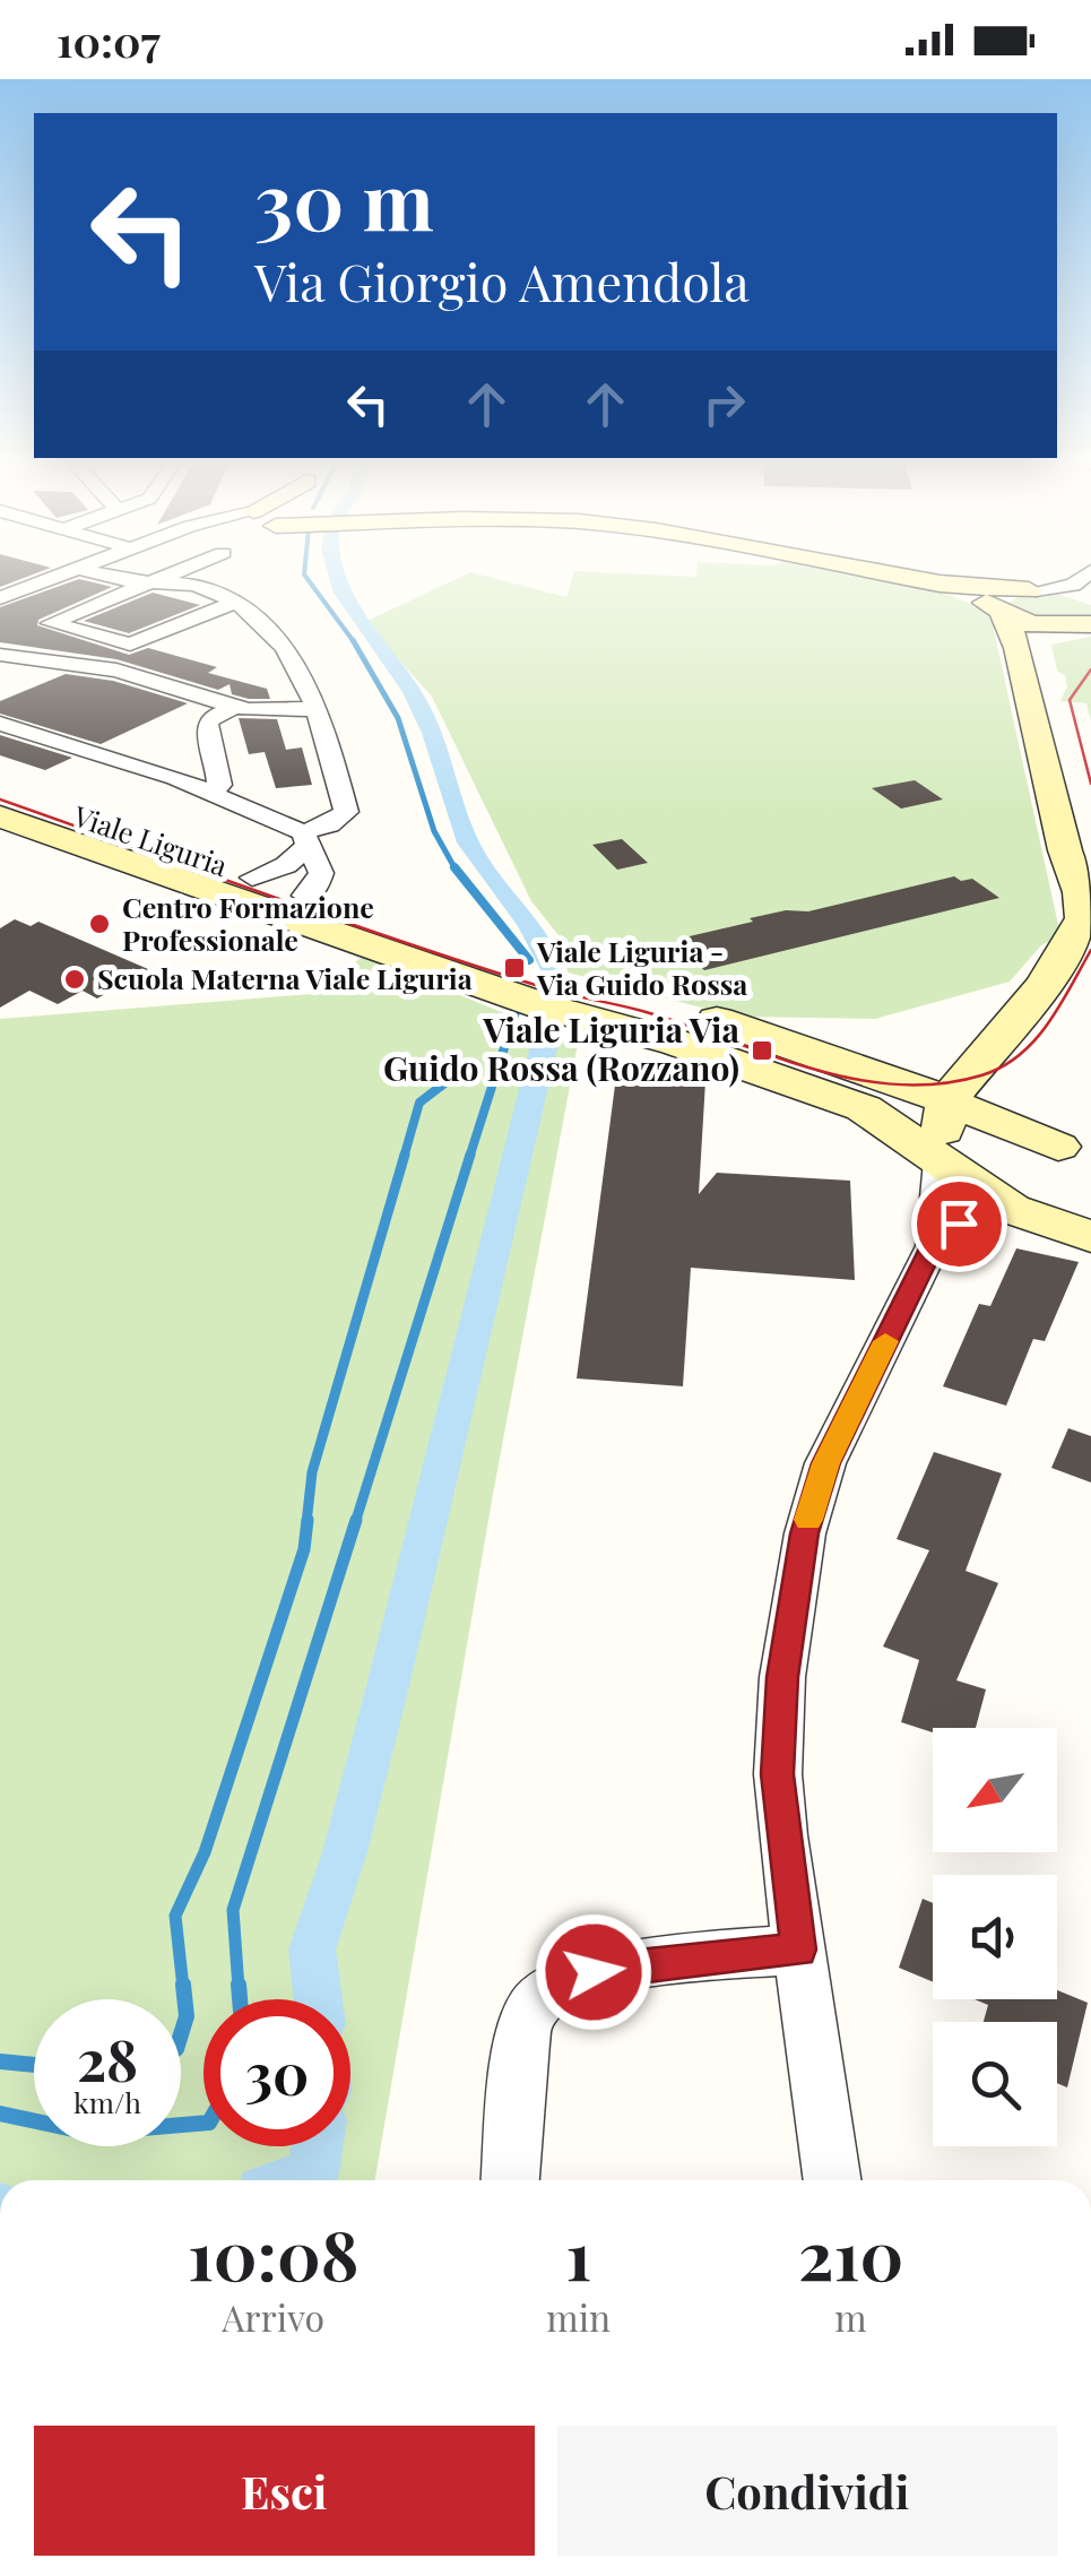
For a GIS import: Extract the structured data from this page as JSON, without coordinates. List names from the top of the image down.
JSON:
{
  "streets": {
    "street": ["Viale Liguria"]
  },
  "places": {
    "other": ["Centro Formazione Professionale", "Scuola Materna Viale Liguria"],
    "transit": ["Viale Liguria - Via Guido Rossa", "Viale Liguria Via Guido Rossa (Rozzano)"]
  },
  "north": "bottom left",
  "page": {
    "status": "10:07",
    "turn": ["30 m", "Via Giorgio Amendola"],
    "speed": "28 km/h",
    "limit": "30",
    "eta": [
      "10:08",
      "Arrivo",
      "1",
      "min",
      "210",
      "m"
    ],
    "buttons": ["Esci", "Condividi"]
  }
}
